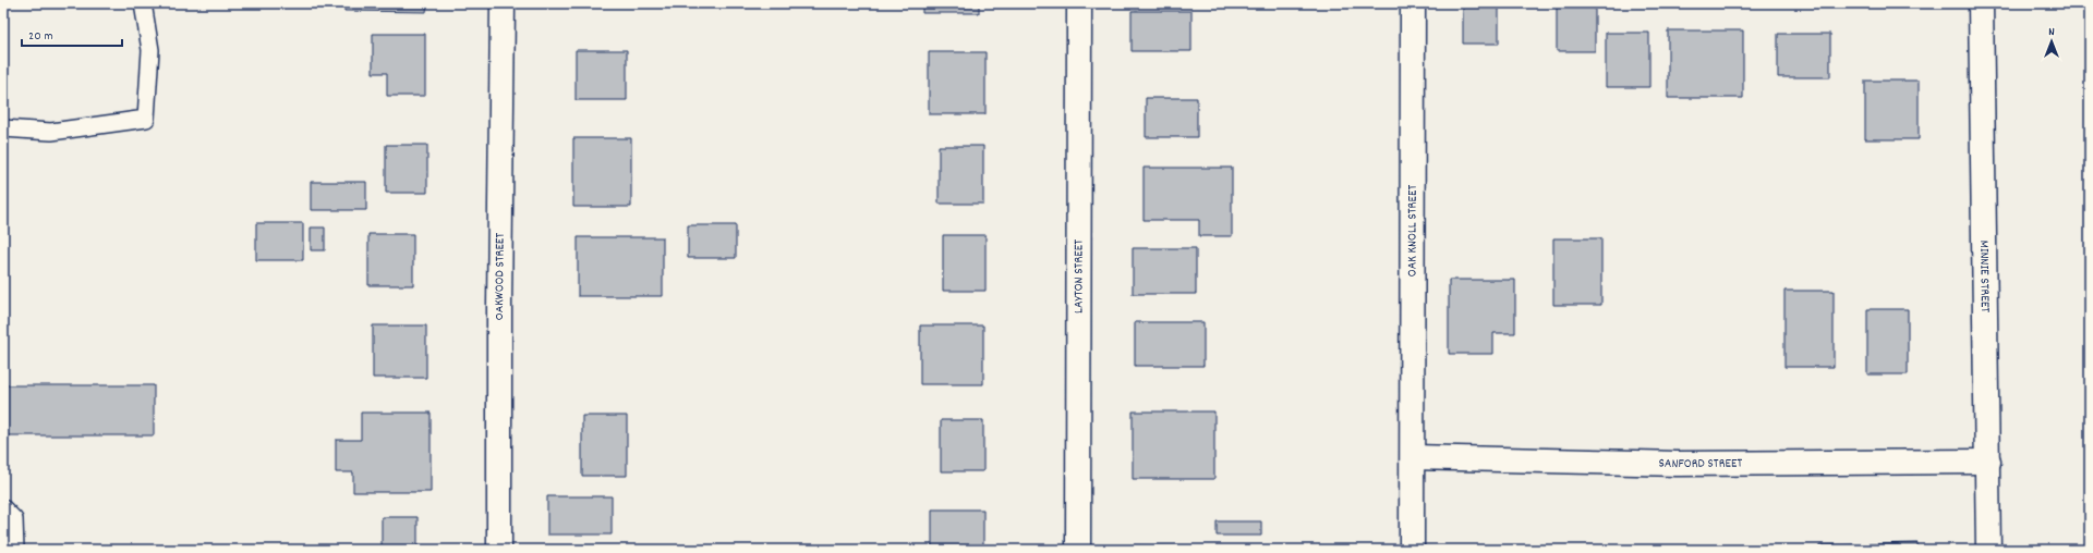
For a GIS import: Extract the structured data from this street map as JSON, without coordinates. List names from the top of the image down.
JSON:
{
  "streets": {
    "street": [
      "OAK KNOLL STREET",
      "OAKWOOD STREET",
      "LAYTON STREET",
      "MINNIE STREET",
      "SANFORD STREET"
    ]
  },
  "crossings": [
    ["OAK KNOLL STREET", "SANFORD STREET"],
    ["MINNIE STREET", "SANFORD STREET"]
  ],
  "scale_bar": "20 m",
  "north": "top"
}
